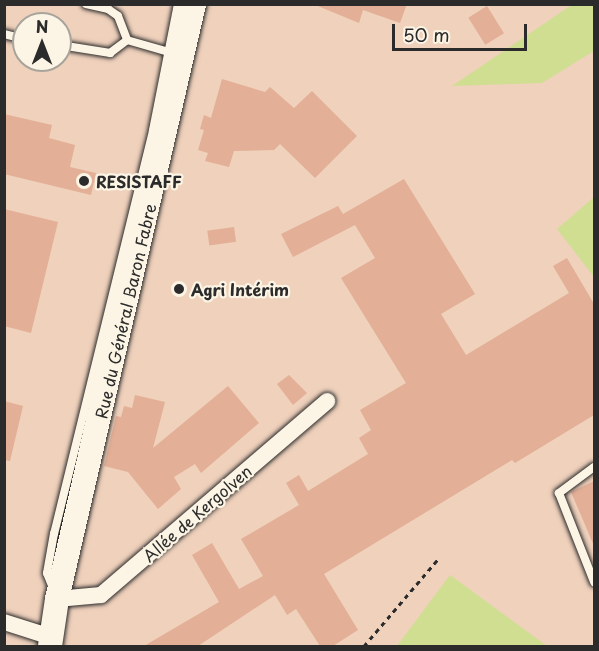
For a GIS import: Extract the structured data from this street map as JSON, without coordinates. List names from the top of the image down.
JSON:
{
  "streets": {
    "main road": ["Rue du Général Baron Fabre"],
    "street": ["Allée de Kergolven"]
  },
  "crossings": [
    ["Rue du Général Baron Fabre", "Allée de Kergolven"]
  ],
  "places": ["RESISTAFF", "Agri Intérim"],
  "scale_bar": "50 m",
  "north": "top"
}
